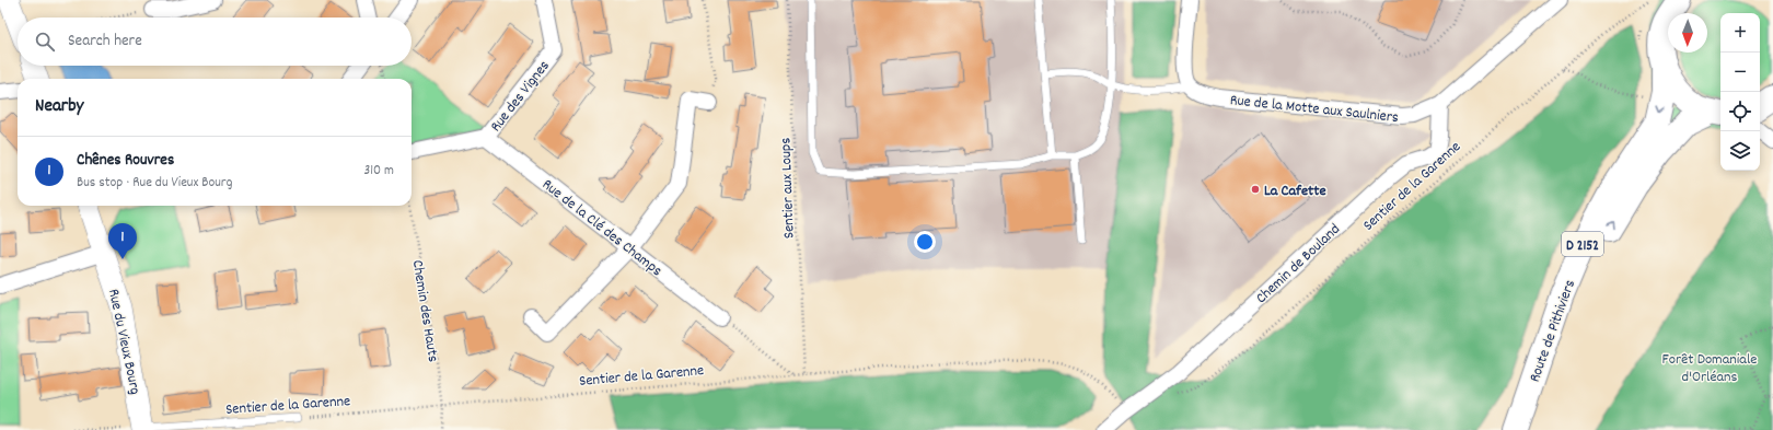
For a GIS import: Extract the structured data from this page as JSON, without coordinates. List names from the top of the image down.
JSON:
{
  "streets": {
    "main road": ["D 2152", "Route de Pithiviers"],
    "street": [
      "Rue des Vignes",
      "Rue de la Motte aux Saulniers",
      "Rue de la Clé des Champs",
      "Chemin de Bouland",
      "Rue du Vieux Bourg"
    ],
    "lane": ["Sentier de la Garenne"],
    "path": ["Sentier aux Loups", "Chemin des Hauts"]
  },
  "crossings": [
    ["Rue des Vignes", "Rue de la Clé des Champs"],
    ["Rue de la Motte aux Saulniers", "Chemin de Bouland"],
    ["Sentier de la Garenne", "Sentier aux Loups"],
    ["Sentier de la Garenne", "Chemin de Bouland"],
    ["Sentier de la Garenne", "Chemin des Hauts"],
    ["Sentier de la Garenne", "Rue du Vieux Bourg"]
  ],
  "parks": ["Forêt Domaniale d'Orléans"],
  "places": ["La Cafette"],
  "north": "bottom",
  "page": {
    "map_buttons": ["+", "−"],
    "search": "Search here",
    "heading": "Nearby",
    "list": [
      {
        "mark": "1",
        "name": "Chênes Rouvres",
        "note": "Bus stop · Rue du Vieux Bourg",
        "value": "310 m"
      }
    ],
    "pins": "1"
  }
}
